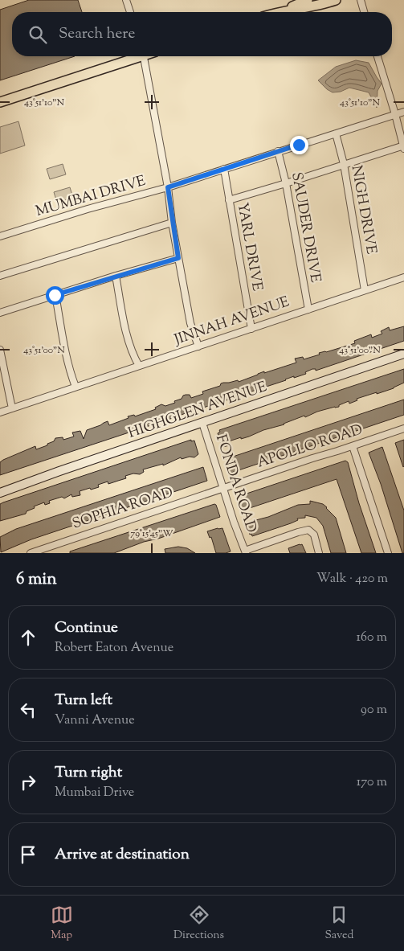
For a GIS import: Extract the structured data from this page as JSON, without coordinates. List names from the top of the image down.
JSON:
{
  "streets": {
    "street": [
      "MUMBAI DRIVE",
      "NIGH DRIVE",
      "SAUDER DRIVE",
      "YARL DRIVE",
      "JINNAH AVENUE",
      "HIGHGLEN AVENUE",
      "APOLLO ROAD",
      "FONDA ROAD",
      "SOPHIA ROAD"
    ]
  },
  "crossings": [
    ["MUMBAI DRIVE", "NIGH DRIVE"],
    ["MUMBAI DRIVE", "SAUDER DRIVE"],
    ["MUMBAI DRIVE", "YARL DRIVE"],
    ["NIGH DRIVE", "JINNAH AVENUE"],
    ["SAUDER DRIVE", "JINNAH AVENUE"],
    ["YARL DRIVE", "JINNAH AVENUE"],
    ["HIGHGLEN AVENUE", "FONDA ROAD"],
    ["APOLLO ROAD", "FONDA ROAD"],
    ["APOLLO ROAD", "SOPHIA ROAD"],
    ["FONDA ROAD", "SOPHIA ROAD"]
  ],
  "page": {
    "search": "Search here",
    "heading": ["6 min", "Walk · 420 m"],
    "list": [
      ["Continue", "Robert Eaton Avenue", "160 m"],
      ["Turn left", "Vanni Avenue", "90 m"],
      ["Turn right", "Mumbai Drive", "170 m"],
      "Arrive at destination"
    ],
    "nav": ["Map", "Directions", "Saved"]
  },
  "coordinates": ["43°51'10\"N", "43°51'00\"N", "79°15'45\"W"]
}
